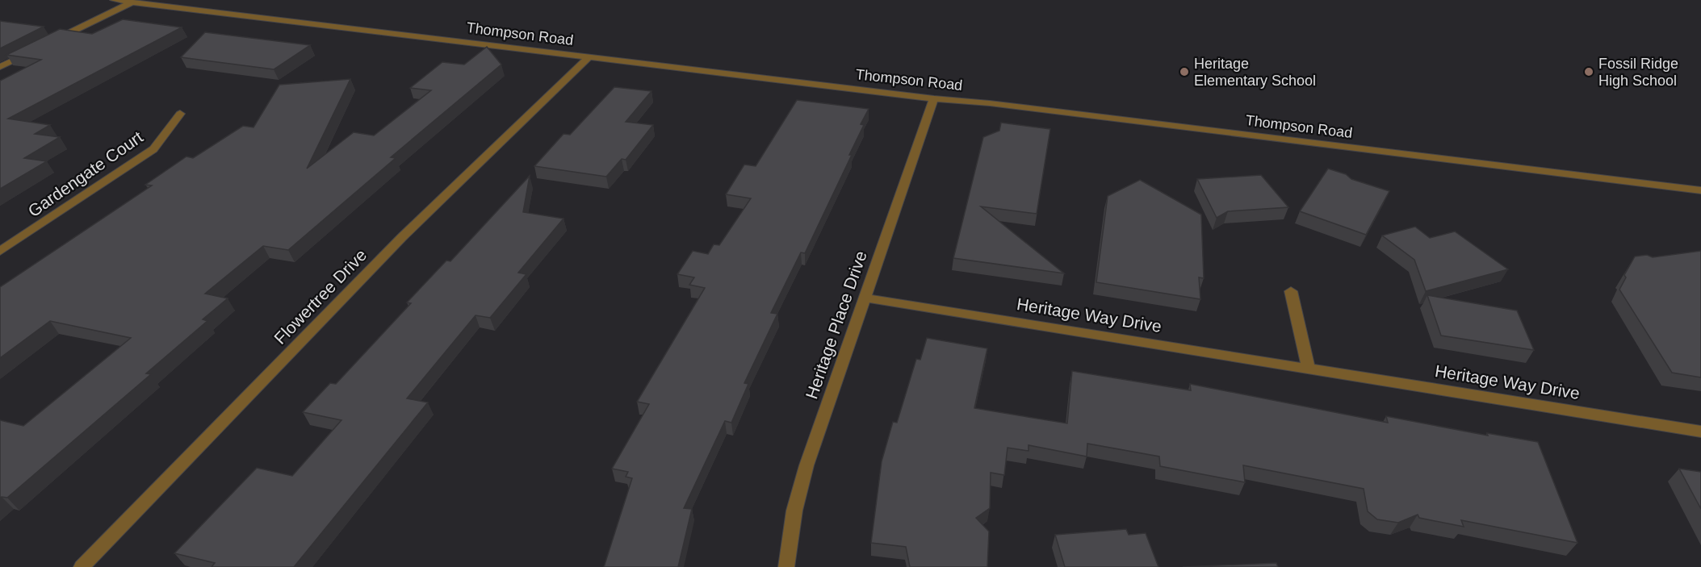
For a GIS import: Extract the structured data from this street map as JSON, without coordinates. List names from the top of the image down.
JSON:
{
  "streets": {
    "street": [
      "Thompson Road",
      "Gardengate Court",
      "Flowertree Drive",
      "Heritage Way Drive",
      "Heritage Place Drive"
    ]
  },
  "crossings": [
    ["Thompson Road", "Flowertree Drive"],
    ["Thompson Road", "Heritage Place Drive"],
    ["Heritage Way Drive", "Heritage Place Drive"]
  ],
  "places": ["Heritage Elementary School", "Fossil Ridge High School"]
}
